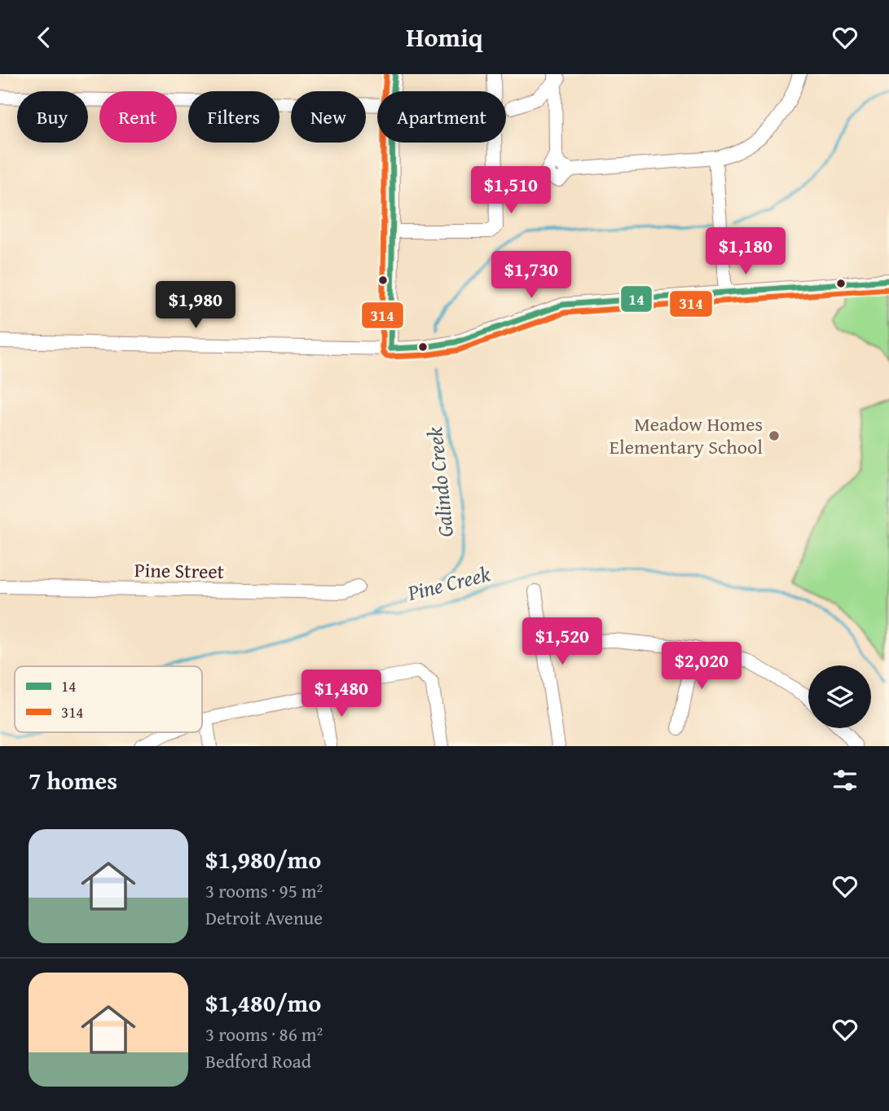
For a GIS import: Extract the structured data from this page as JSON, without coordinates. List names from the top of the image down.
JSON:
{
  "streets": {
    "street": ["Pine Street"]
  },
  "water": ["Galindo Creek", "Pine Creek"],
  "places": ["Meadow Homes Elementary School"],
  "lines": ["transit line 14", "transit line 314"],
  "legend": ["14", "314"],
  "page": {
    "header": "Homiq",
    "chip": [
      "Buy",
      "Rent",
      "Filters",
      "New",
      "Apartment"
    ],
    "price": [
      "$1,510",
      "$1,180",
      "$1,730",
      "$1,980",
      "$1,520",
      "$2,020",
      "$1,480"
    ],
    "heading": "7 homes",
    "list": [
      {
        "name": "$1,980/mo",
        "note": "3 rooms · 95 m² · Detroit Avenue"
      },
      {
        "name": "$1,480/mo",
        "note": "3 rooms · 86 m² · Bedford Road"
      }
    ]
  }
}
